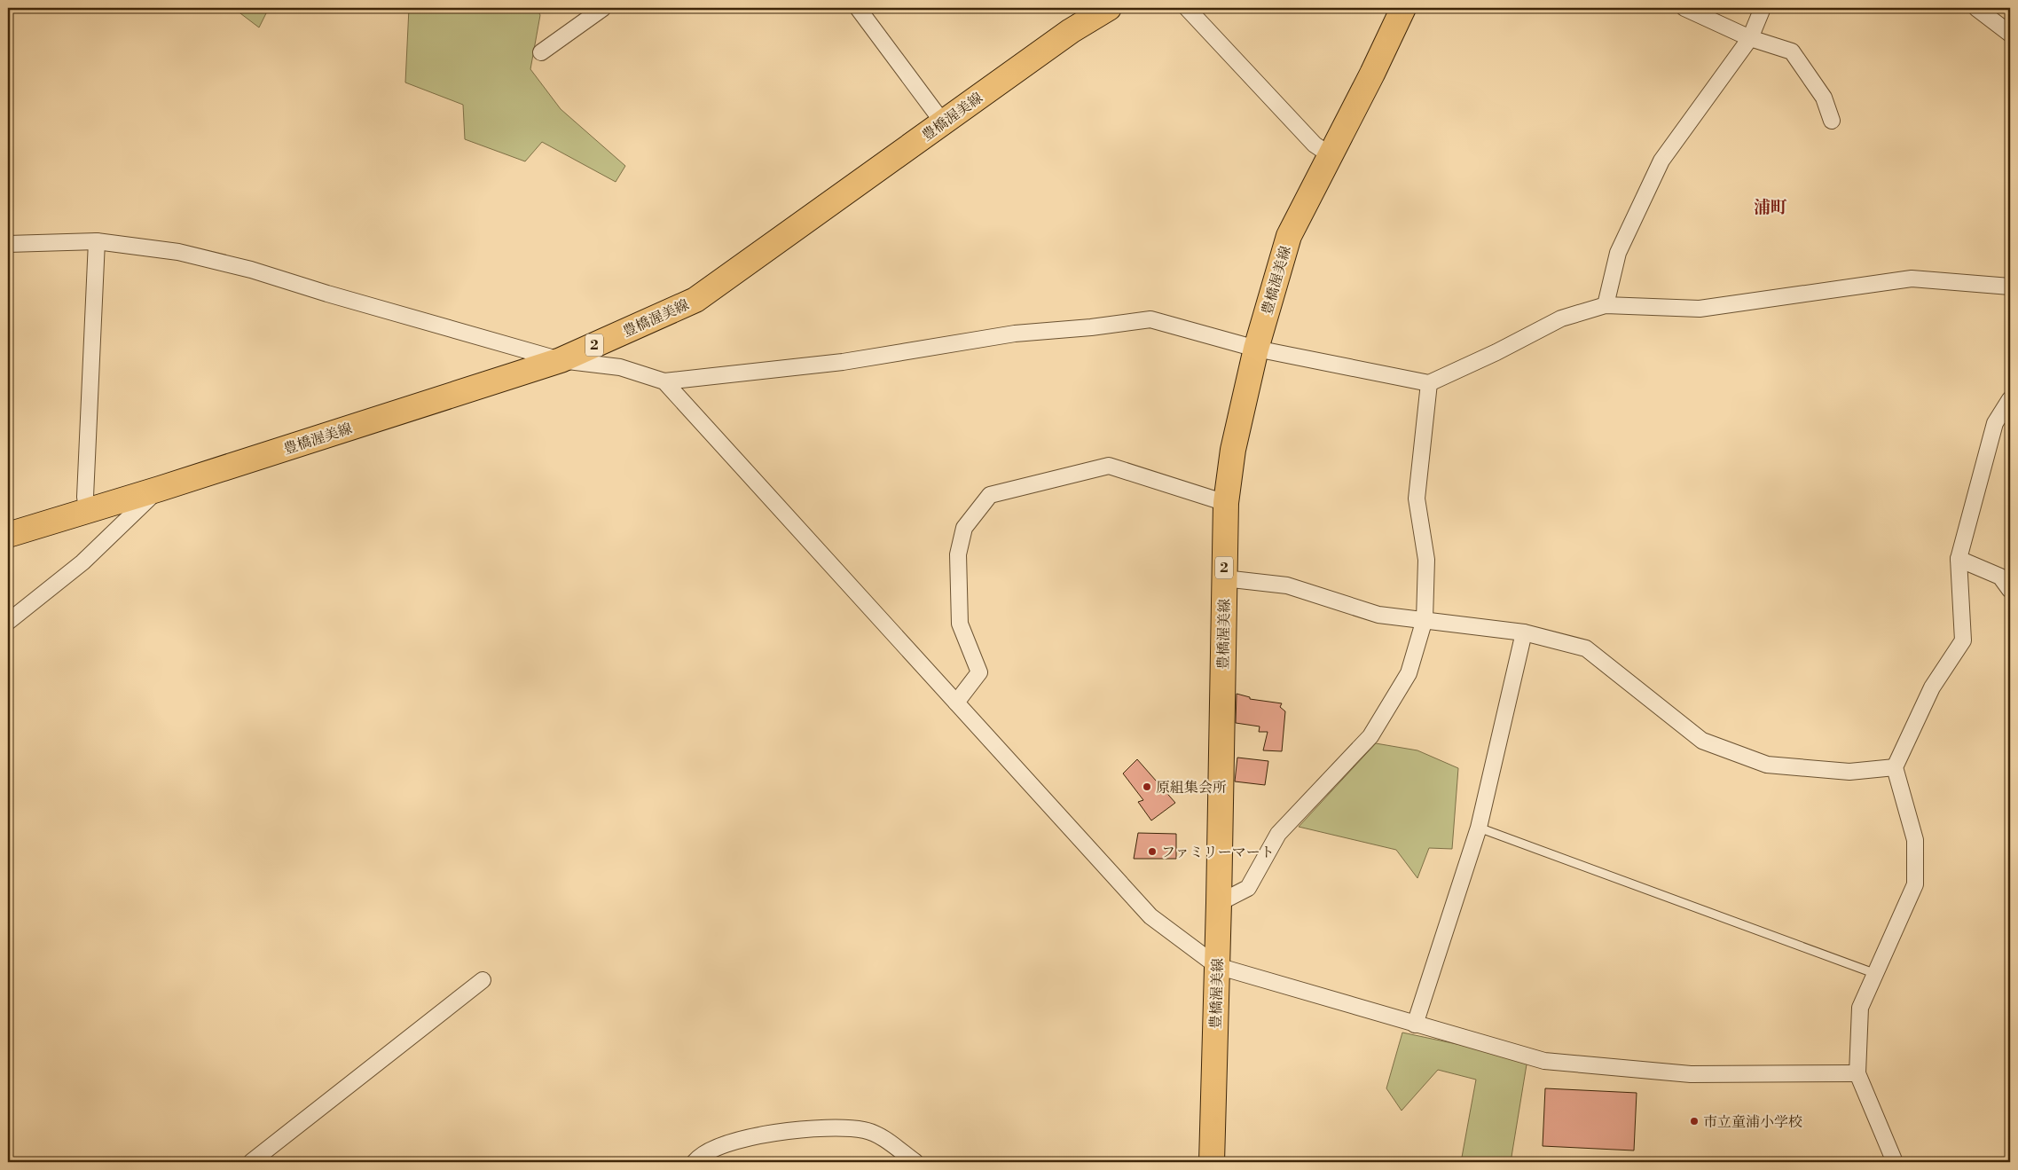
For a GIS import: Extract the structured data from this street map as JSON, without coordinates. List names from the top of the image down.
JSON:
{
  "streets": {
    "main road": ["豊橋渥美線", "2"]
  },
  "districts": ["浦町"],
  "places": ["原組集会所", "ファミリーマート", "市立童浦小学校"]
}
